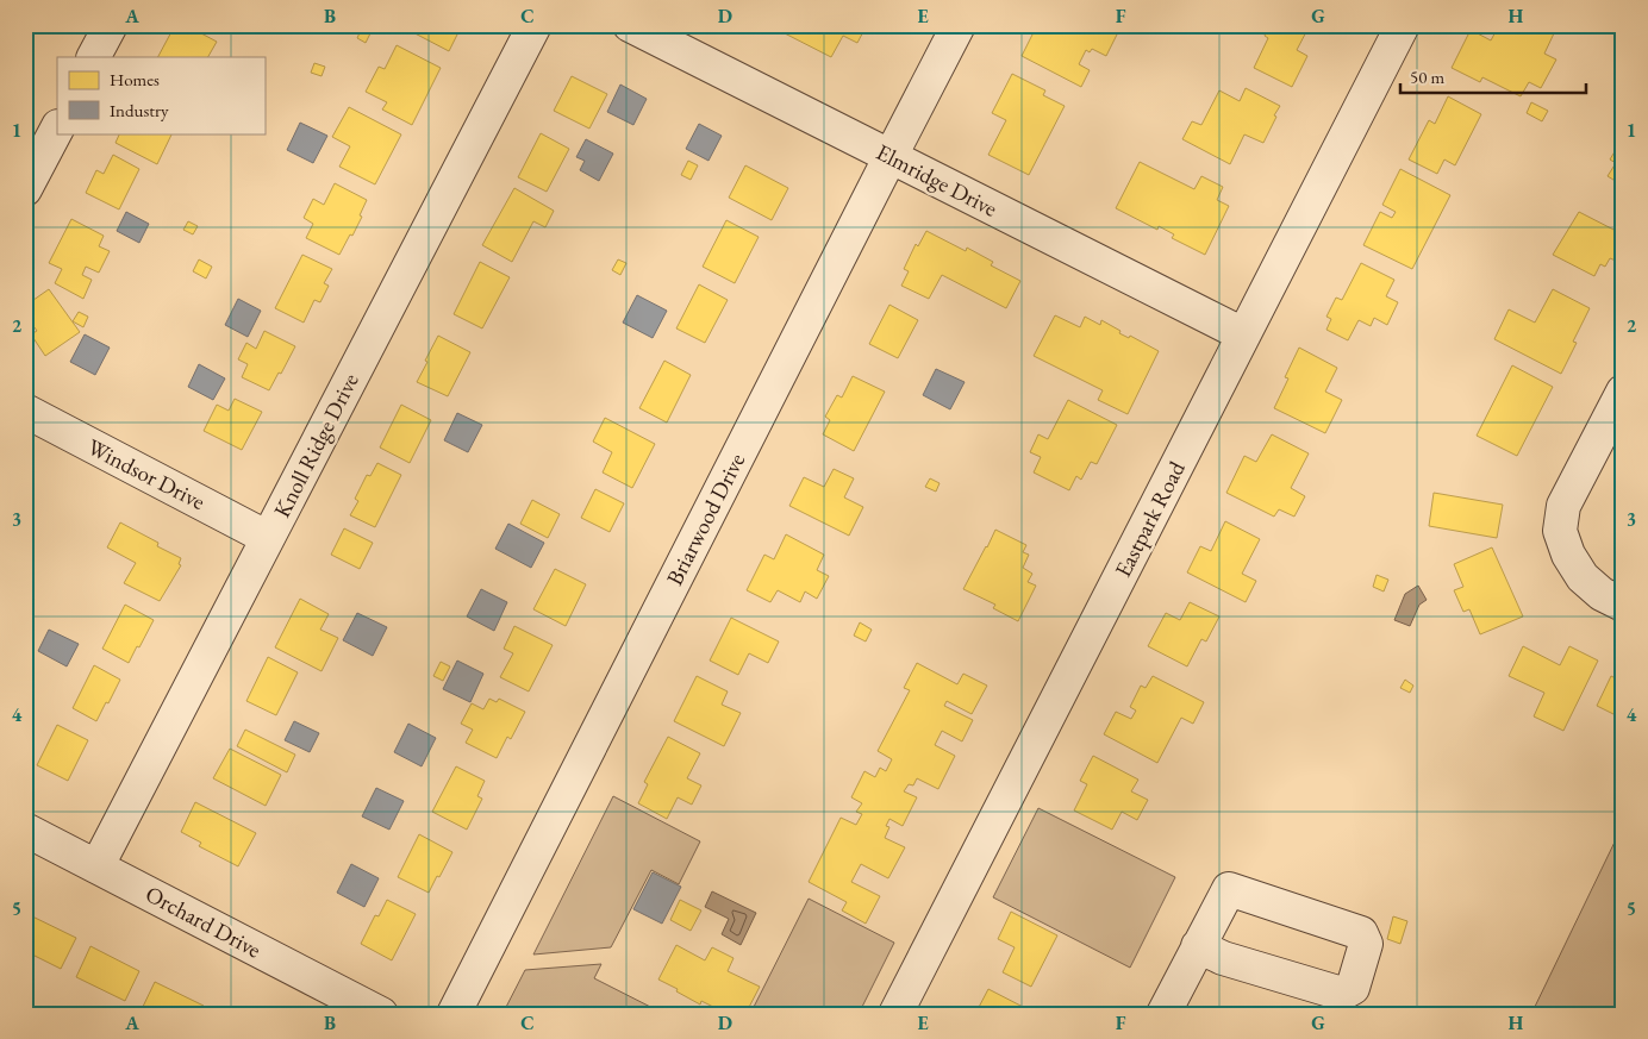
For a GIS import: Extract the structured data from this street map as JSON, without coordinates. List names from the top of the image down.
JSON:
{
  "streets": {
    "street": [
      "Elmridge Drive",
      "Knoll Ridge Drive",
      "Windsor Drive",
      "Briarwood Drive",
      "Eastpark Road",
      "Orchard Drive"
    ]
  },
  "crossings": [
    ["Elmridge Drive", "Briarwood Drive"],
    ["Elmridge Drive", "Eastpark Road"],
    ["Knoll Ridge Drive", "Windsor Drive"],
    ["Knoll Ridge Drive", "Orchard Drive"]
  ],
  "legend": ["Homes", "Industry"],
  "scale_bar": "50 m",
  "grid": {
    "columns": [
      "A",
      "B",
      "C",
      "D",
      "E",
      "F",
      "G",
      "H"
    ],
    "rows": [
      "1",
      "2",
      "3",
      "4",
      "5"
    ]
  }
}
